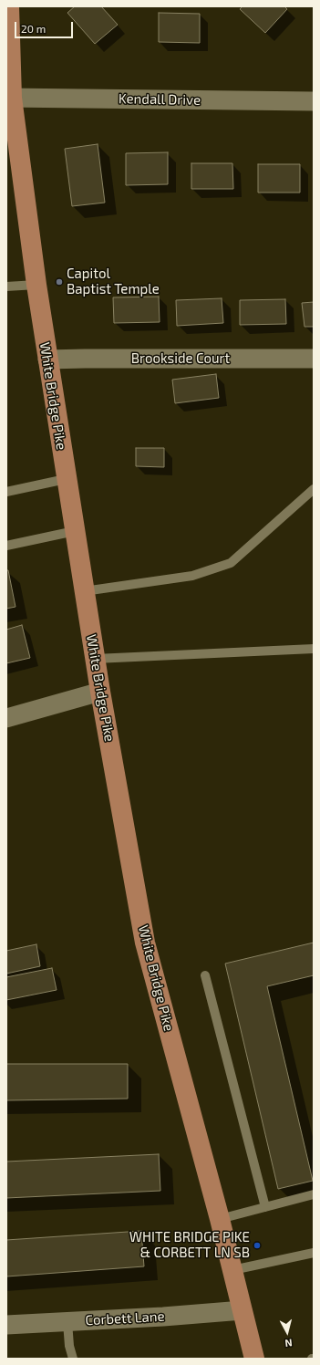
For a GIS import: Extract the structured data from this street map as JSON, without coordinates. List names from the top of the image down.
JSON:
{
  "streets": {
    "main road": ["White Bridge Pike"],
    "street": ["Kendall Drive", "Brookside Court", "Corbett Lane"]
  },
  "crossings": [
    ["Kendall Drive", "White Bridge Pike"],
    ["Brookside Court", "White Bridge Pike"],
    ["White Bridge Pike", "Corbett Lane"]
  ],
  "places": ["Capitol Baptist Temple", "WHITE BRIDGE PIKE & CORBETT LN SB"],
  "scale_bar": "20 m",
  "north": "bottom"
}
